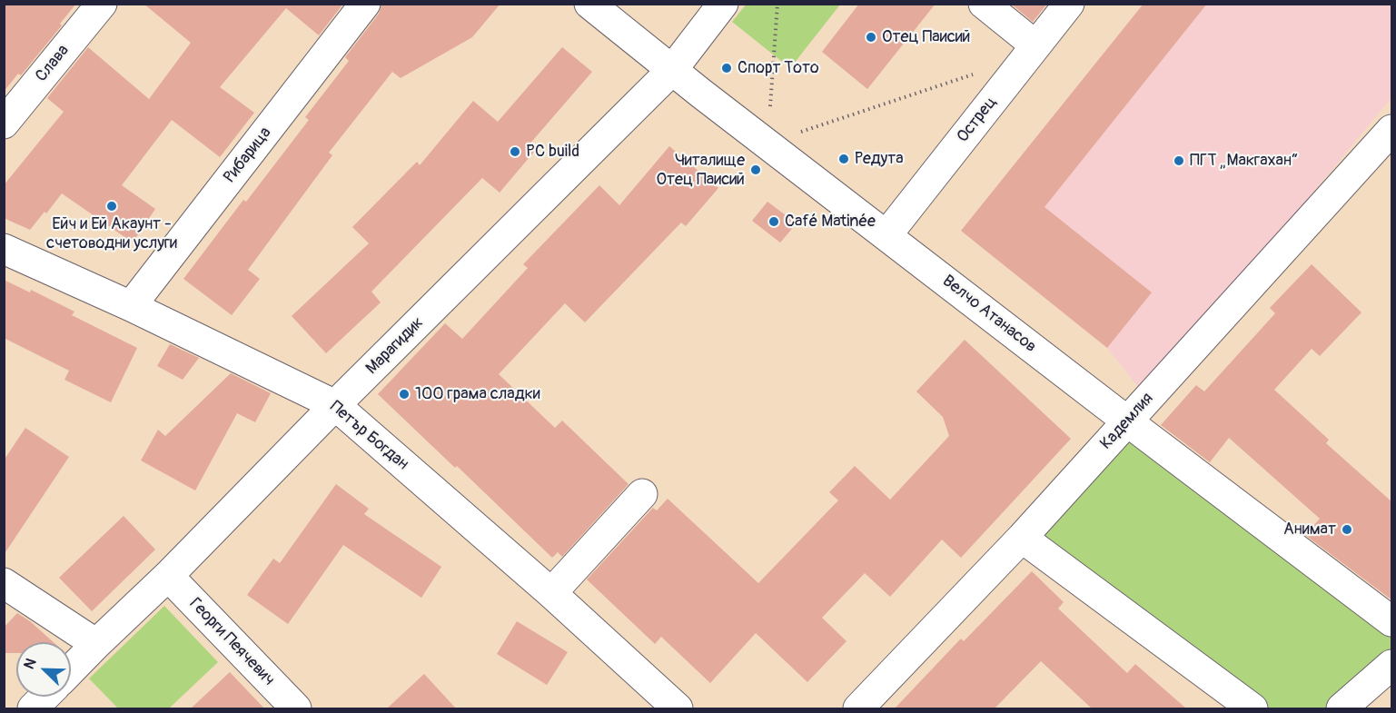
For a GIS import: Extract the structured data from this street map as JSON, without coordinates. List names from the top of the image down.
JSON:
{
  "streets": {
    "street": [
      "Слава",
      "Острец",
      "Рибарица",
      "Велчо Атанасов",
      "Марагидик",
      "Кадемлия",
      "Петър Богдан",
      "Георги Пеячевич"
    ]
  },
  "crossings": [
    ["Острец", "Велчо Атанасов"],
    ["Рибарица", "Петър Богдан"],
    ["Велчо Атанасов", "Марагидик"],
    ["Велчо Атанасов", "Кадемлия"],
    ["Марагидик", "Петър Богдан"],
    ["Марагидик", "Георги Пеячевич"]
  ],
  "places": [
    "Отец Паисий",
    "Спорт Тото",
    "PC build",
    "Редута",
    "ПГТ „Макгахан“",
    "Читалище Отец Паисий",
    "Ейч и Ей Акаунт - счетоводни услуги",
    "Café Matinée",
    "100 грама сладки",
    "Анимат"
  ],
  "north": "top left"
}
